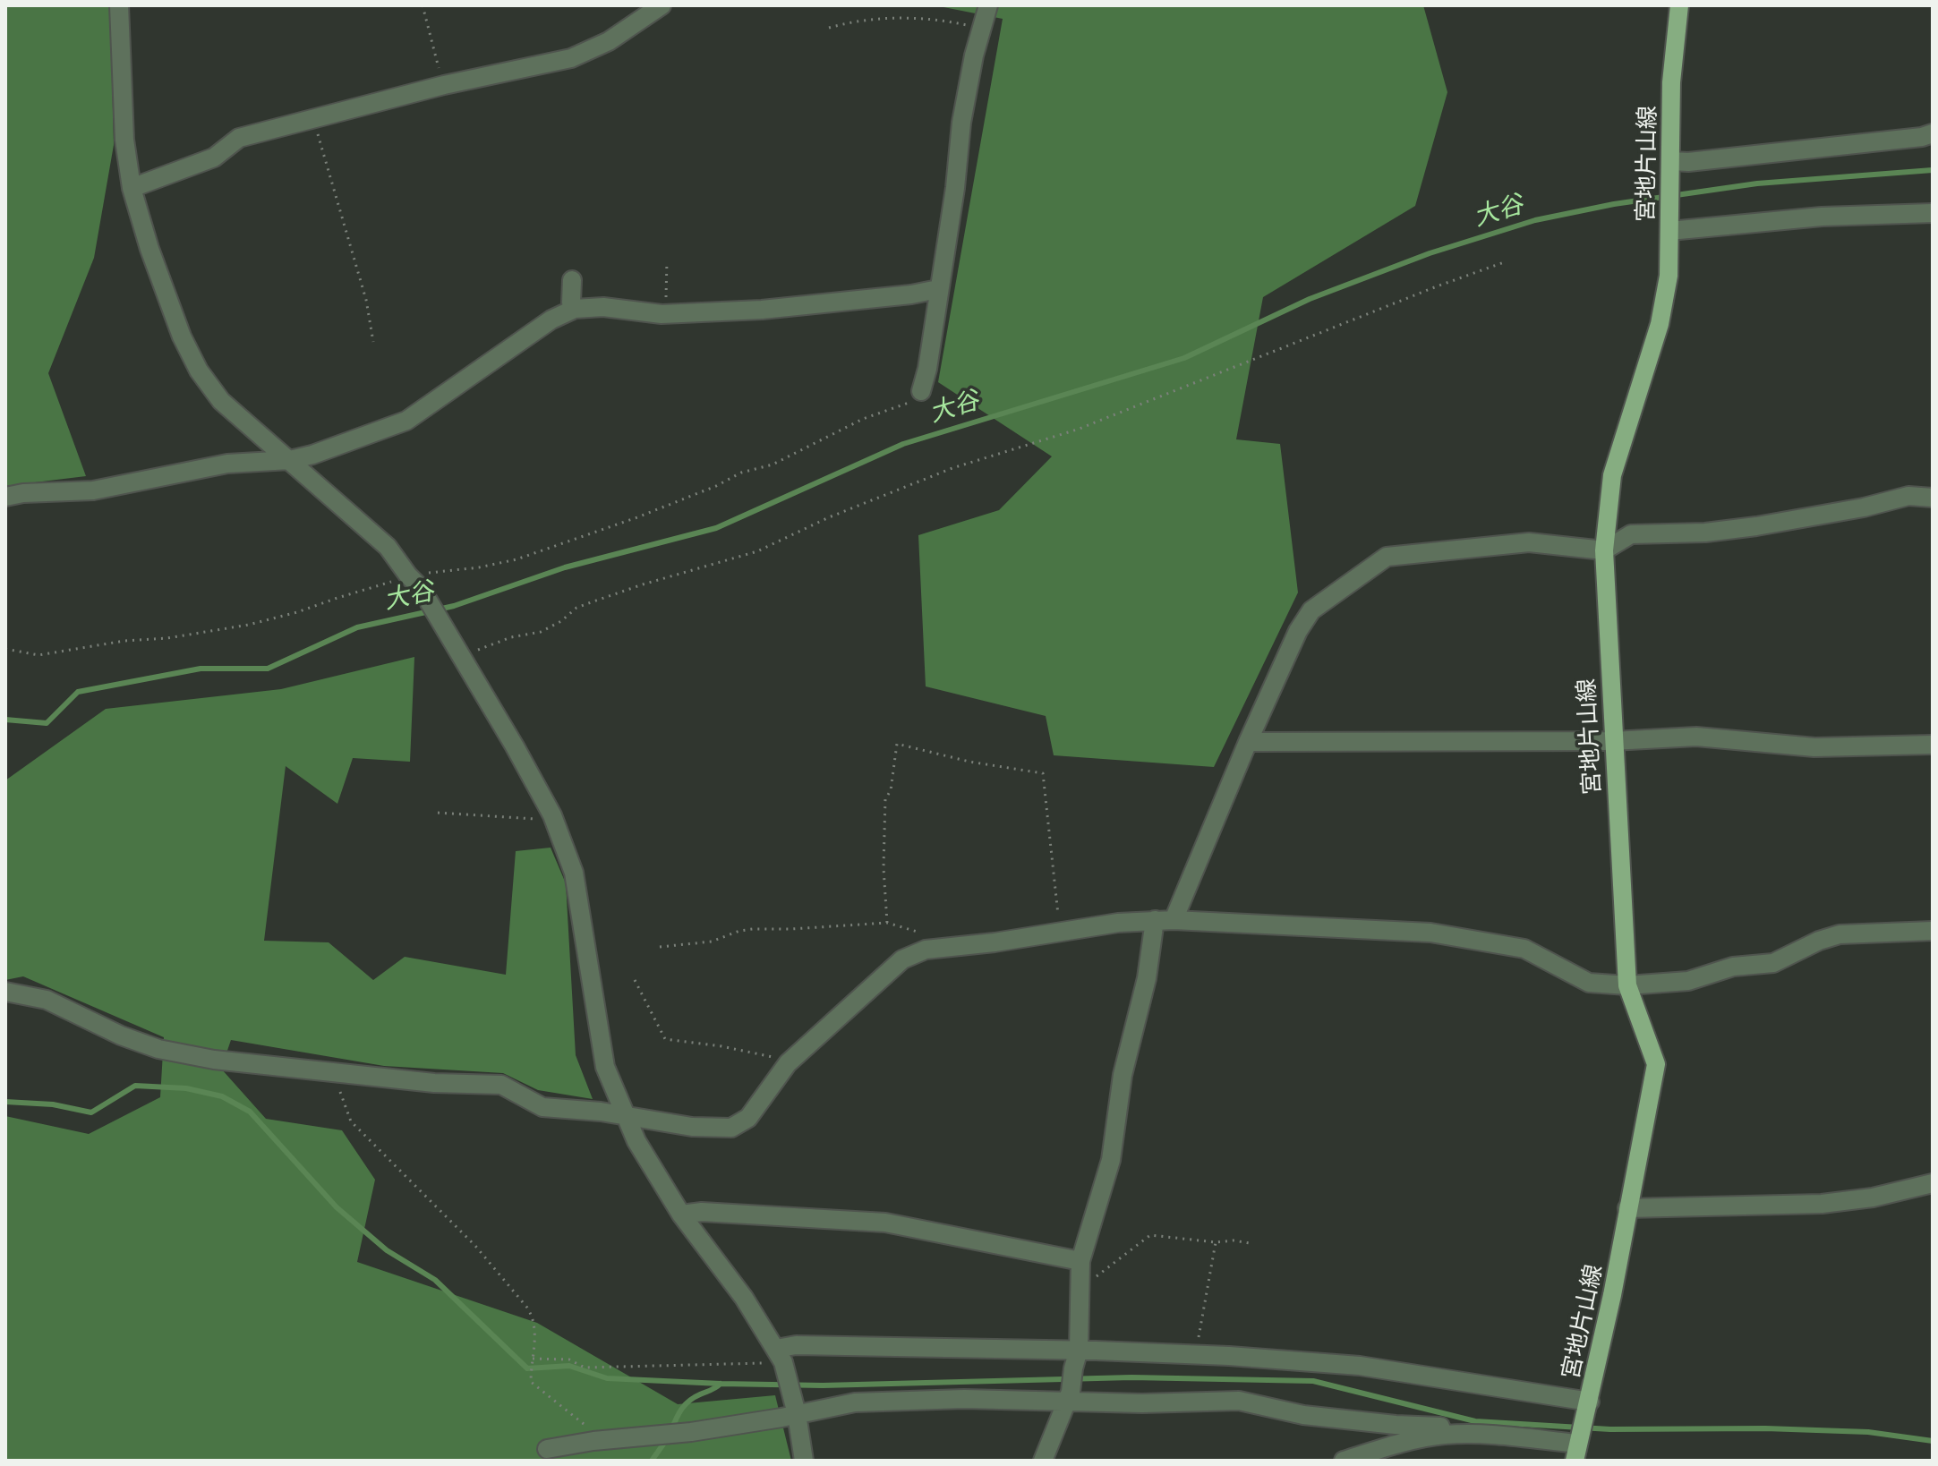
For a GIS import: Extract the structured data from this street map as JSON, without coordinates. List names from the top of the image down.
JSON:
{
  "streets": {
    "main road": ["宮地片山線"]
  },
  "water": ["大谷"]
}
